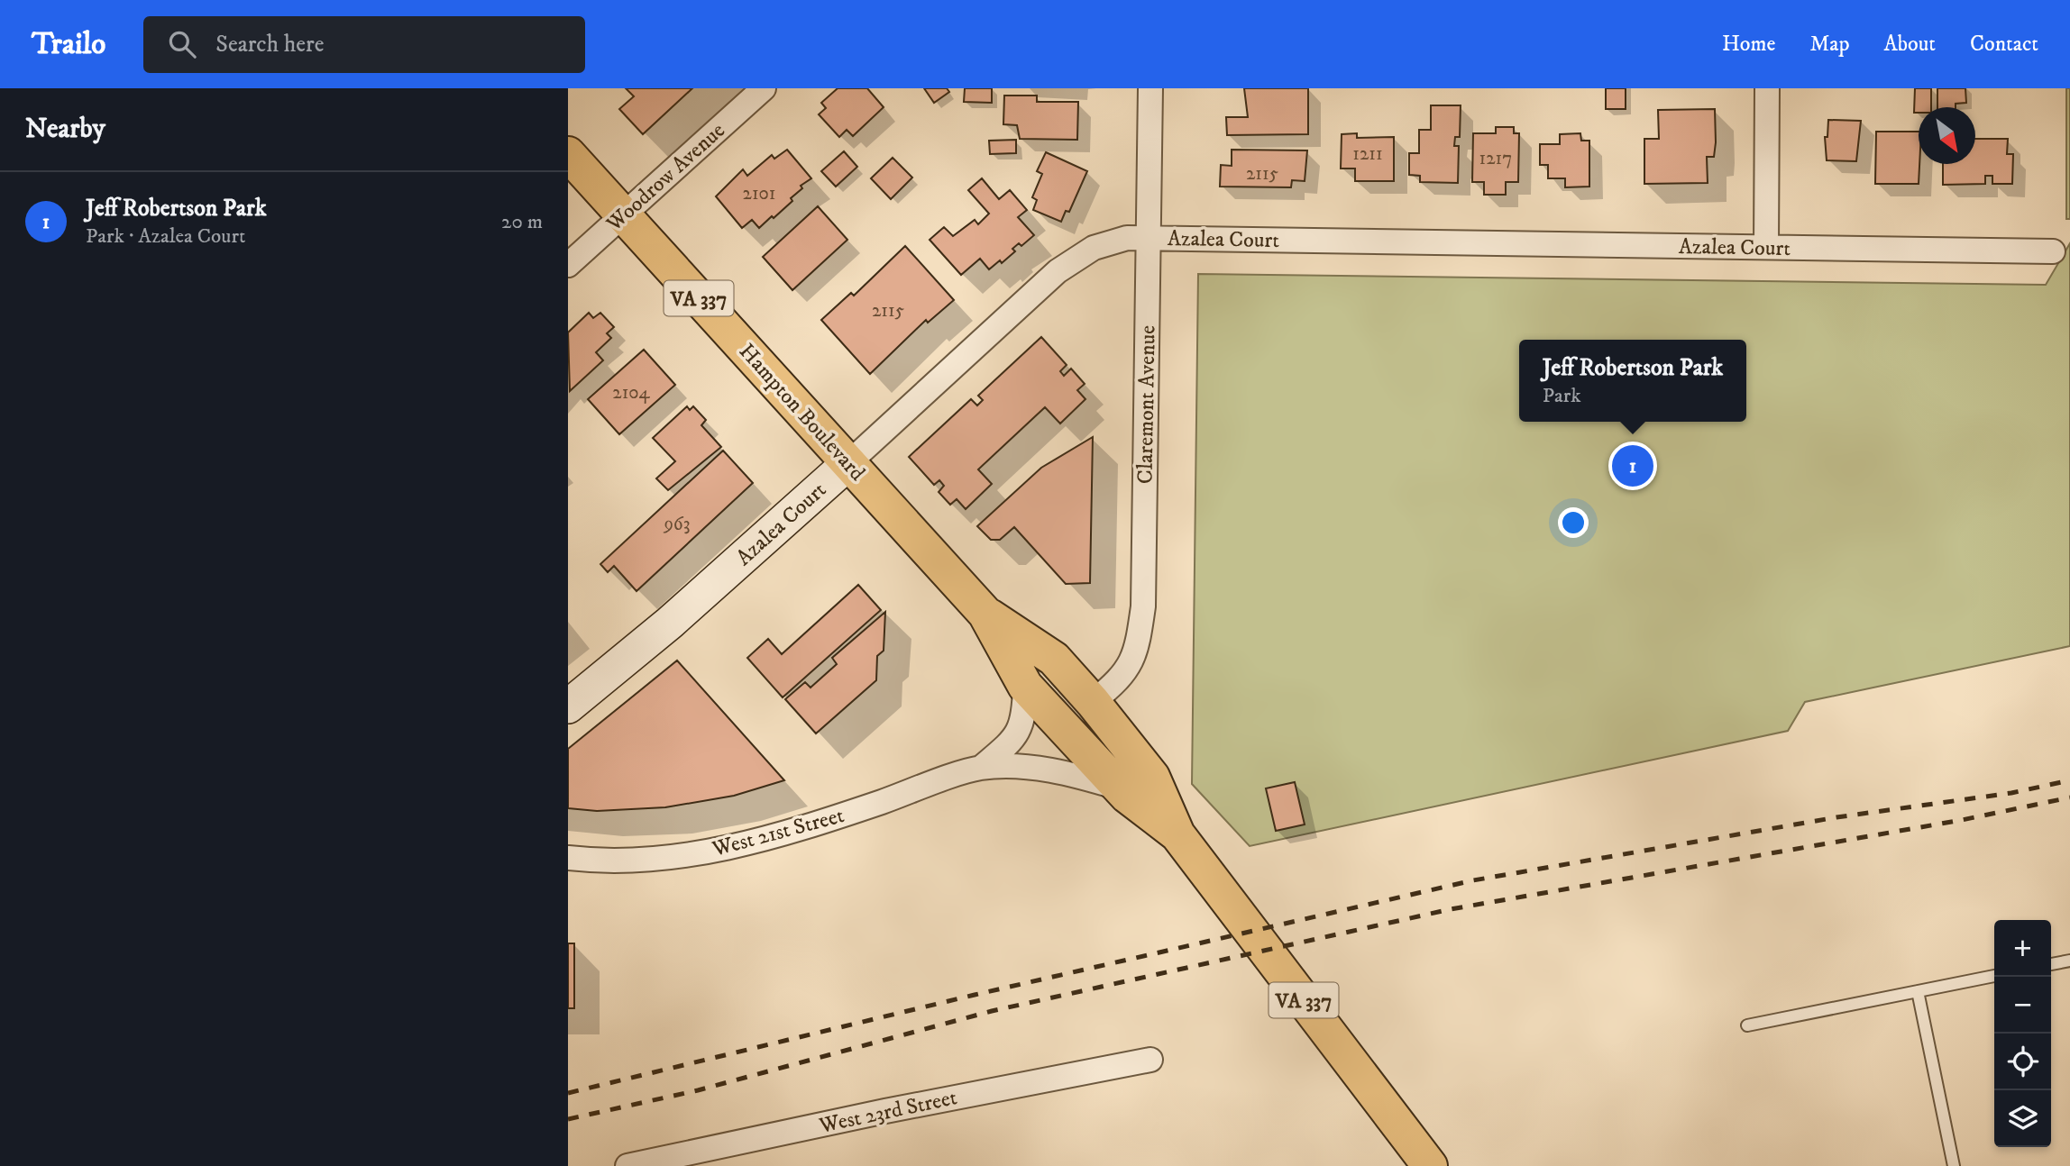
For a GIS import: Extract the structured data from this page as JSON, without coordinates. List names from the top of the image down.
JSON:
{
  "streets": {
    "main road": ["VA 337", "Hampton Boulevard"],
    "street": [
      "Woodrow Avenue",
      "Azalea Court",
      "Claremont Avenue",
      "West 21st Street",
      "West 23rd Street"
    ]
  },
  "crossings": [
    ["Woodrow Avenue", "Hampton Boulevard"],
    ["Azalea Court", "Claremont Avenue"],
    ["Azalea Court", "Hampton Boulevard"],
    ["Claremont Avenue", "Hampton Boulevard"],
    ["Hampton Boulevard", "West 21st Street"]
  ],
  "house_numbers": [
    "1211",
    "1217",
    "2115",
    "2101",
    "2115",
    "2104",
    "963"
  ],
  "north": "bottom right",
  "page": {
    "header": "Trailo",
    "search": "Search here",
    "nav": [
      "Home",
      "Map",
      "About",
      "Contact"
    ],
    "heading": "Nearby",
    "list": [
      {
        "mark": "1",
        "name": "Jeff Robertson Park",
        "note": "Park · Azalea Court",
        "value": "20 m"
      }
    ],
    "popup": ["Jeff Robertson Park", "Park"],
    "pins": "1",
    "map_buttons": ["+", "−"]
  }
}
